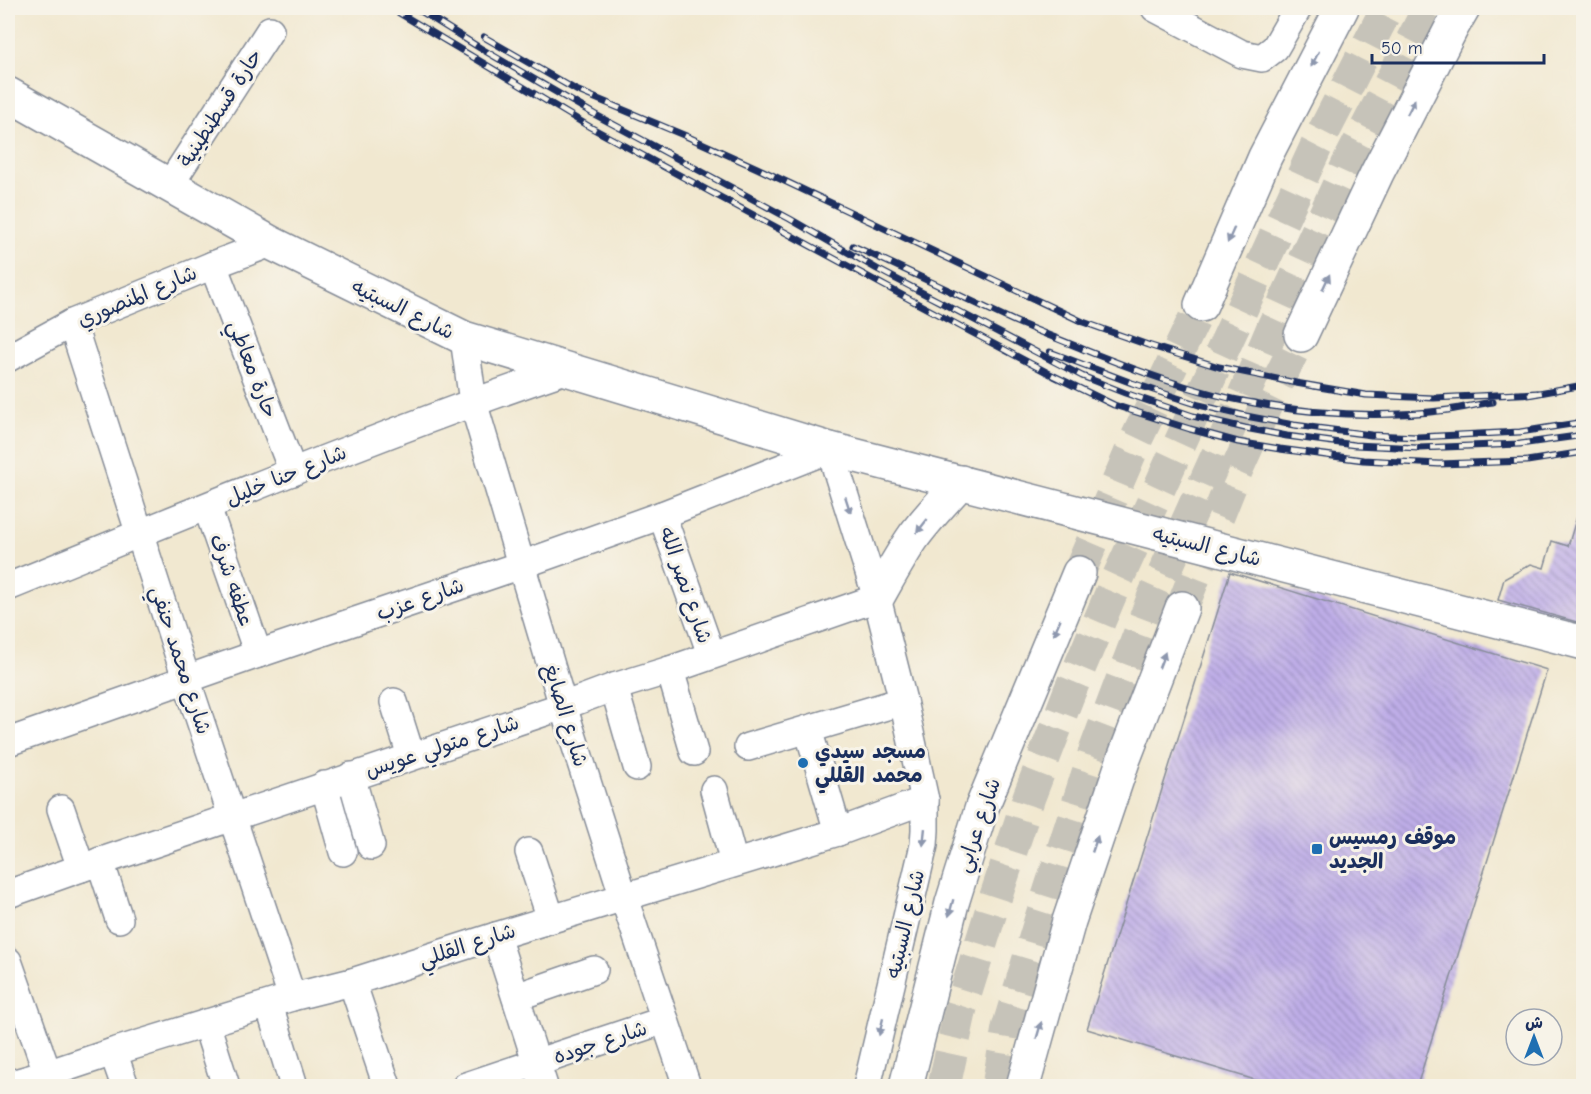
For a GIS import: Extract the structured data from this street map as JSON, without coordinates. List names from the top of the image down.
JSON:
{
  "streets": {
    "street": [
      "حارة قسطنطينية",
      "شارع المنصوري",
      "شارع السبتيه",
      "حارة معاطي",
      "شارع حنا خليل",
      "عطفه شرف",
      "شارع نصر الله",
      "شارع عزب",
      "شارع محمد حنفي",
      "شارع الصايغ",
      "شارع متولي عويس",
      "شارع عرابي",
      "شارع القللي",
      "شارع جوده"
    ]
  },
  "crossings": [
    ["حارة قسطنطينية", "شارع السبتيه"],
    ["شارع المنصوري", "شارع السبتيه"],
    ["شارع المنصوري", "حارة معاطي"],
    ["شارع المنصوري", "شارع محمد حنفي"],
    ["شارع السبتيه", "شارع حنا خليل"],
    ["شارع السبتيه", "شارع عزب"],
    ["شارع السبتيه", "شارع الصايغ"],
    ["شارع السبتيه", "شارع متولي عويس"],
    ["شارع السبتيه", "شارع القللي"],
    ["حارة معاطي", "شارع حنا خليل"],
    ["شارع حنا خليل", "عطفه شرف"],
    ["شارع حنا خليل", "شارع محمد حنفي"],
    ["شارع حنا خليل", "شارع الصايغ"],
    ["عطفه شرف", "شارع عزب"],
    ["شارع نصر الله", "شارع عزب"],
    ["شارع نصر الله", "شارع متولي عويس"],
    ["شارع عزب", "شارع محمد حنفي"],
    ["شارع عزب", "شارع الصايغ"],
    ["شارع محمد حنفي", "شارع متولي عويس"],
    ["شارع محمد حنفي", "شارع القللي"],
    ["شارع الصايغ", "شارع متولي عويس"],
    ["شارع الصايغ", "شارع القللي"],
    ["شارع الصايغ", "شارع جوده"]
  ],
  "places": {
    "other": ["مسجد سيدي محمد القللي"],
    "transit": ["موقف رمسيس الجديد"]
  },
  "scale_bar": "50 m",
  "north": "top"
}
